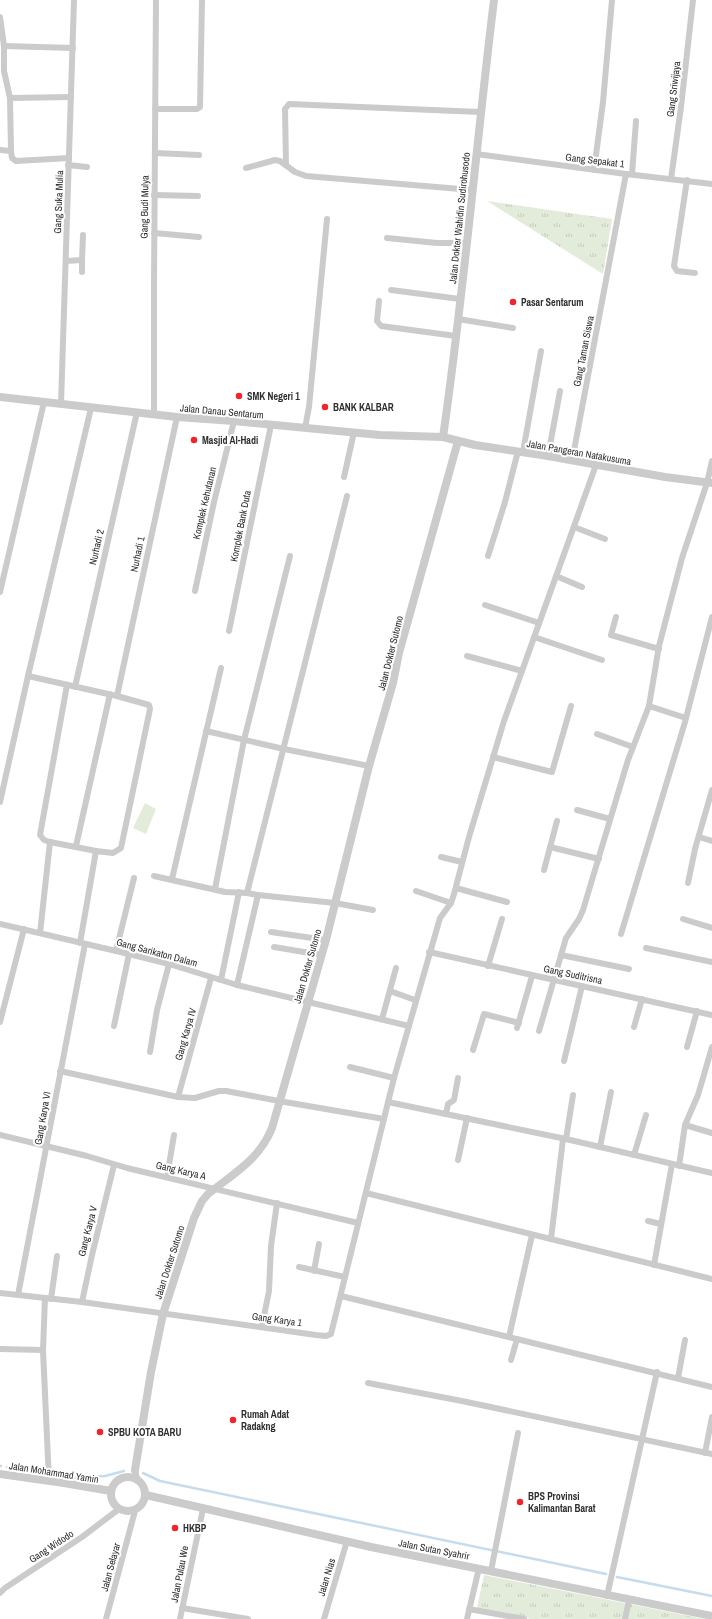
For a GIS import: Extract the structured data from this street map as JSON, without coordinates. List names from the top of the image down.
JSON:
{
  "streets": {
    "street": [
      "Gang Sriwijaya",
      "Gang Sepakat 1",
      "Gang Suka Mulia",
      "Gang Budi Mulya",
      "Jalan Dokter Wahidin Sudirohusodo",
      "Gang Taman Siswa",
      "Jalan Danau Sentarum",
      "Jalan Pangeran Natakusuma",
      "Komplek Kehutanan",
      "Komplek Bank Duta",
      "Nurhadi 2",
      "Nurhadi 1",
      "Jalan Dokter Sutomo",
      "Gang Sarikaton Dalam",
      "Gang Suditrisna",
      "Gang Karya IV",
      "Gang Karya VI",
      "Gang Karya A",
      "Gang Karya V",
      "Gang Karya 1",
      "Jalan Mohammad Yamin",
      "Gang Widodo",
      "Jalan Sutan Syahrir",
      "Jalan Selayar",
      "Jalan Pulau We",
      "Jalan Nias"
    ]
  },
  "crossings": [
    ["Gang Sriwijaya", "Gang Sepakat 1"],
    ["Gang Sepakat 1", "Jalan Dokter Wahidin Sudirohusodo"],
    ["Gang Sepakat 1", "Gang Taman Siswa"],
    ["Gang Suka Mulia", "Jalan Danau Sentarum"],
    ["Gang Budi Mulya", "Jalan Danau Sentarum"],
    ["Jalan Dokter Wahidin Sudirohusodo", "Jalan Danau Sentarum"],
    ["Jalan Dokter Wahidin Sudirohusodo", "Jalan Pangeran Natakusuma"],
    ["Gang Taman Siswa", "Jalan Pangeran Natakusuma"],
    ["Jalan Danau Sentarum", "Jalan Pangeran Natakusuma"],
    ["Jalan Danau Sentarum", "Komplek Kehutanan"],
    ["Jalan Danau Sentarum", "Komplek Bank Duta"],
    ["Jalan Danau Sentarum", "Nurhadi 2"],
    ["Jalan Danau Sentarum", "Nurhadi 1"],
    ["Jalan Pangeran Natakusuma", "Jalan Dokter Sutomo"],
    ["Jalan Pangeran Natakusuma", "Gang Karya 1"],
    ["Jalan Dokter Sutomo", "Gang Sarikaton Dalam"],
    ["Jalan Dokter Sutomo", "Gang Karya A"],
    ["Jalan Dokter Sutomo", "Gang Karya 1"],
    ["Jalan Dokter Sutomo", "Jalan Mohammad Yamin"],
    ["Jalan Dokter Sutomo", "Gang Widodo"],
    ["Jalan Dokter Sutomo", "Jalan Sutan Syahrir"],
    ["Jalan Dokter Sutomo", "Jalan Selayar"],
    ["Gang Sarikaton Dalam", "Gang Karya IV"],
    ["Gang Sarikaton Dalam", "Gang Karya VI"],
    ["Gang Sarikaton Dalam", "Gang Karya 1"],
    ["Gang Suditrisna", "Gang Karya 1"],
    ["Gang Karya VI", "Gang Karya A"],
    ["Gang Karya VI", "Gang Karya 1"],
    ["Gang Karya A", "Gang Karya V"],
    ["Gang Karya A", "Gang Karya 1"],
    ["Gang Karya V", "Gang Karya 1"],
    ["Jalan Mohammad Yamin", "Gang Widodo"],
    ["Jalan Mohammad Yamin", "Jalan Sutan Syahrir"],
    ["Jalan Mohammad Yamin", "Jalan Selayar"],
    ["Gang Widodo", "Jalan Sutan Syahrir"],
    ["Gang Widodo", "Jalan Selayar"],
    ["Jalan Sutan Syahrir", "Jalan Selayar"],
    ["Jalan Sutan Syahrir", "Jalan Pulau We"],
    ["Jalan Sutan Syahrir", "Jalan Nias"]
  ],
  "places": [
    "Pasar Sentarum",
    "SMK Negeri 1",
    "BANK KALBAR",
    "Masjid Al-Hadi",
    "Rumah Adat Radakng",
    "SPBU KOTA BARU",
    "BPS Provinsi Kalimantan Barat",
    "HKBP"
  ]
}
